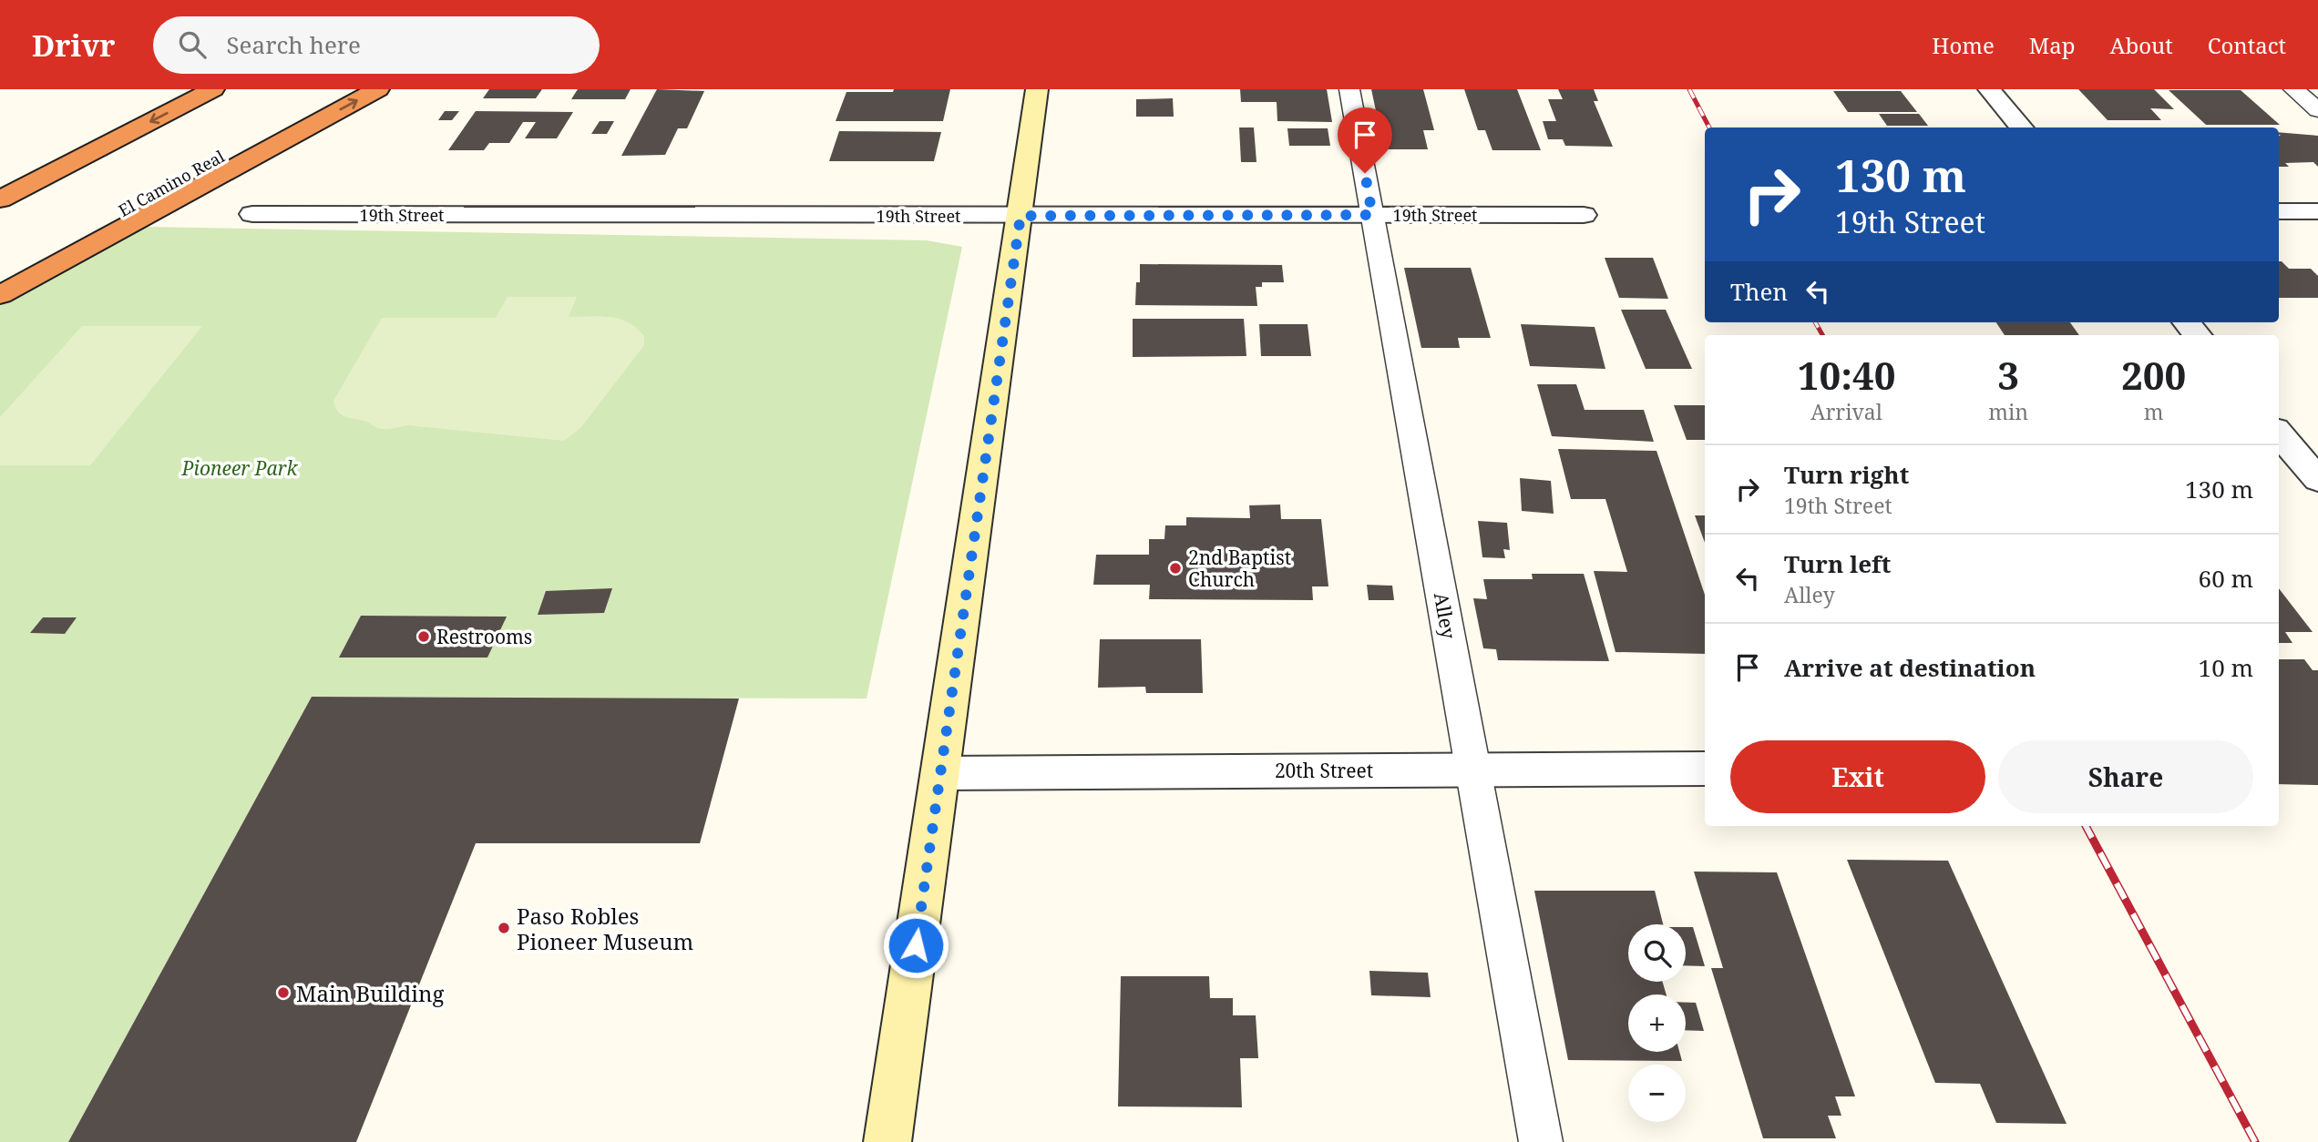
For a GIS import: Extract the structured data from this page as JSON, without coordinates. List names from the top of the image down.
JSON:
{
  "streets": {
    "highway": ["El Camino Real"],
    "street": ["19th Street", "20th Street"],
    "lane": ["Alley"]
  },
  "crossings": [
    ["19th Street", "Alley"],
    ["Alley", "20th Street"]
  ],
  "parks": ["Pioneer Park"],
  "places": [
    "2nd Baptist Church",
    "Restrooms",
    "Paso Robles Pioneer Museum",
    "Main Building"
  ],
  "page": {
    "header": "Drivr",
    "search": "Search here",
    "nav": [
      "Home",
      "Map",
      "About",
      "Contact"
    ],
    "turn": ["130 m", "19th Street"],
    "then": "Then",
    "eta": [
      "10:40",
      "Arrival",
      "3",
      "min",
      "200",
      "m"
    ],
    "list": [
      {
        "name": "Turn right",
        "note": "19th Street",
        "value": "130 m"
      },
      {
        "name": "Turn left",
        "note": "Alley",
        "value": "60 m"
      },
      {
        "name": "Arrive at destination",
        "value": "10 m"
      }
    ],
    "buttons": ["Exit", "Share"],
    "map_buttons": ["+", "−"]
  }
}
